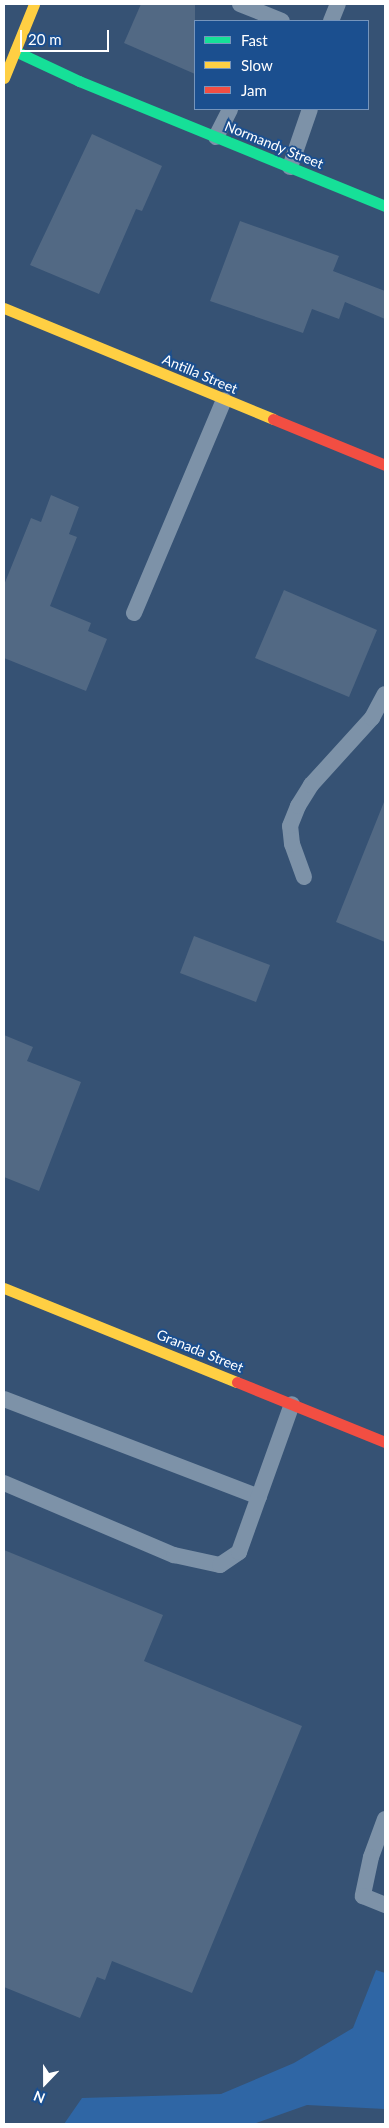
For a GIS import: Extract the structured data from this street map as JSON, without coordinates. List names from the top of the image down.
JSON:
{
  "streets": {
    "street": ["Normandy Street", "Antilla Street", "Granada Street"]
  },
  "legend": ["Fast", "Slow", "Jam"],
  "scale_bar": "20 m",
  "north": "bottom"
}
